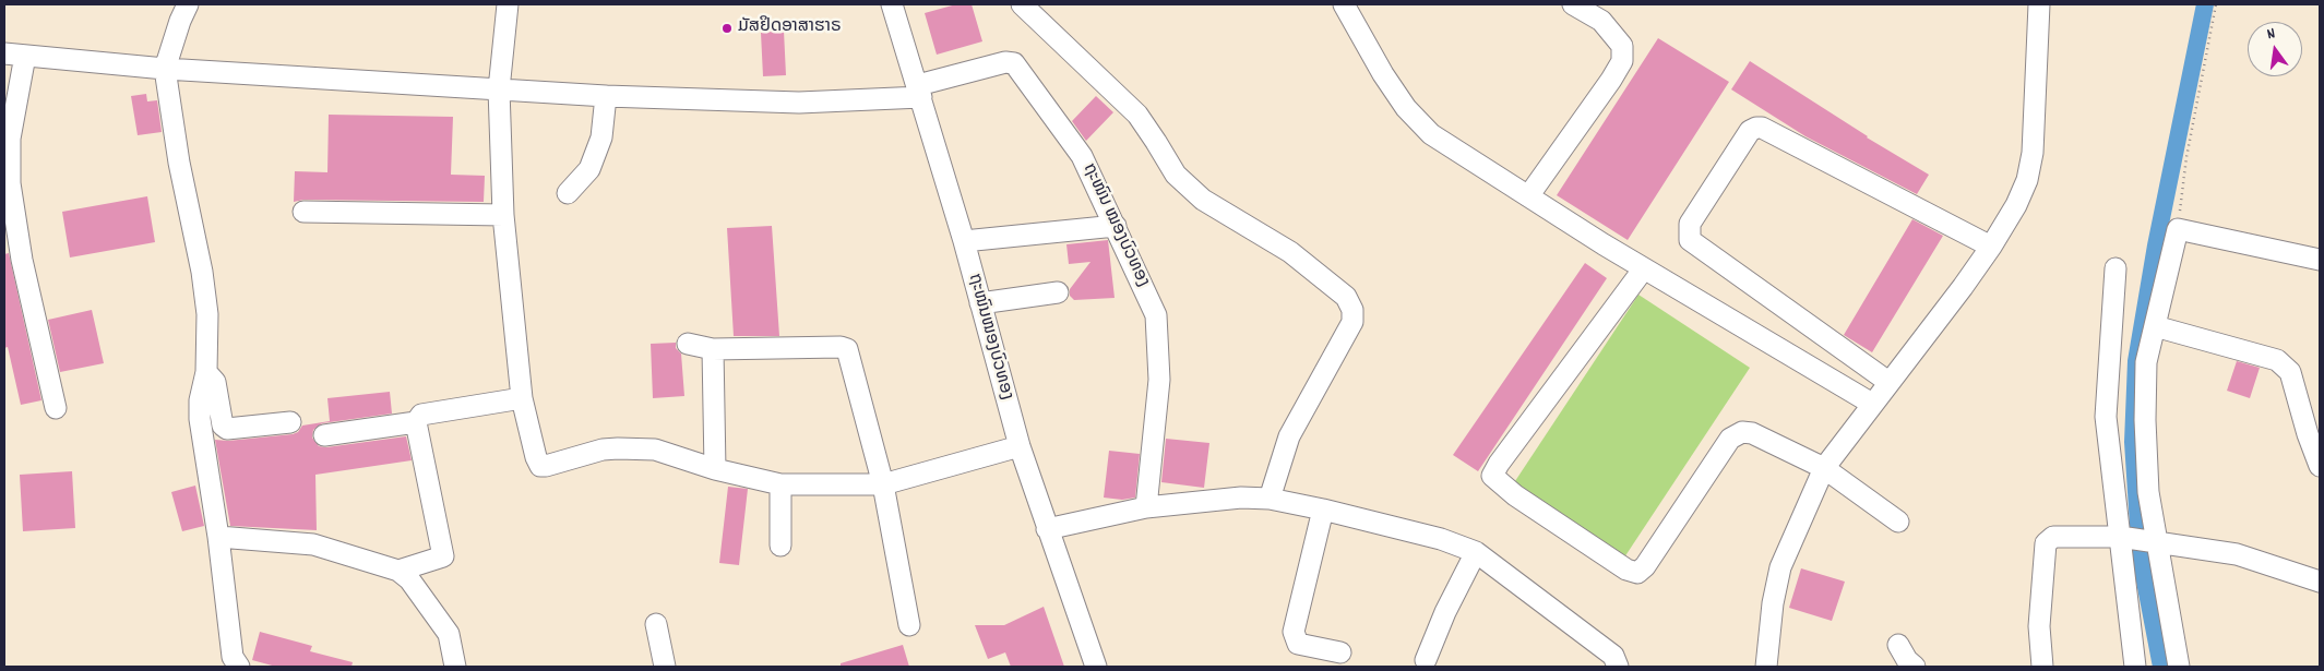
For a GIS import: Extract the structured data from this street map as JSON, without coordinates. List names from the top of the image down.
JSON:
{
  "streets": {
    "street": ["ຖະໜົນ ໝອງບົວທອງ", "ຖະໜົນໜອງບົວທອງ"]
  },
  "crossings": [
    ["ຖະໜົນ ໝອງບົວທອງ", "ຖະໜົນໜອງບົວທອງ"]
  ],
  "places": ["ມັສຢິດອາສາຮາຣ"],
  "north": "top"
}
